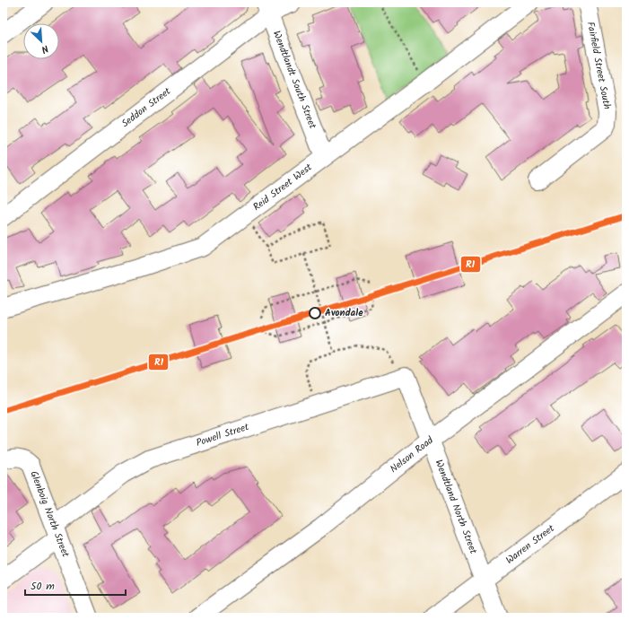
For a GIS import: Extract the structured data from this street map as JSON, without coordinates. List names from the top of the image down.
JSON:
{
  "streets": {
    "street": [
      "Fairfield Street South",
      "Wendtlandt South Street",
      "Seddon Street",
      "Reid Street West",
      "Powell Street",
      "Nelson Road",
      "Wendtland North Street",
      "Glenboig North Street",
      "Warren Street"
    ]
  },
  "crossings": [
    ["Wendtlandt South Street", "Seddon Street"],
    ["Wendtlandt South Street", "Reid Street West"],
    ["Powell Street", "Wendtland North Street"],
    ["Powell Street", "Glenboig North Street"],
    ["Nelson Road", "Wendtland North Street"],
    ["Wendtland North Street", "Warren Street"]
  ],
  "places": ["Avondale"],
  "lines": ["transit line R1"],
  "scale_bar": "50 m",
  "north": "bottom right"
}
